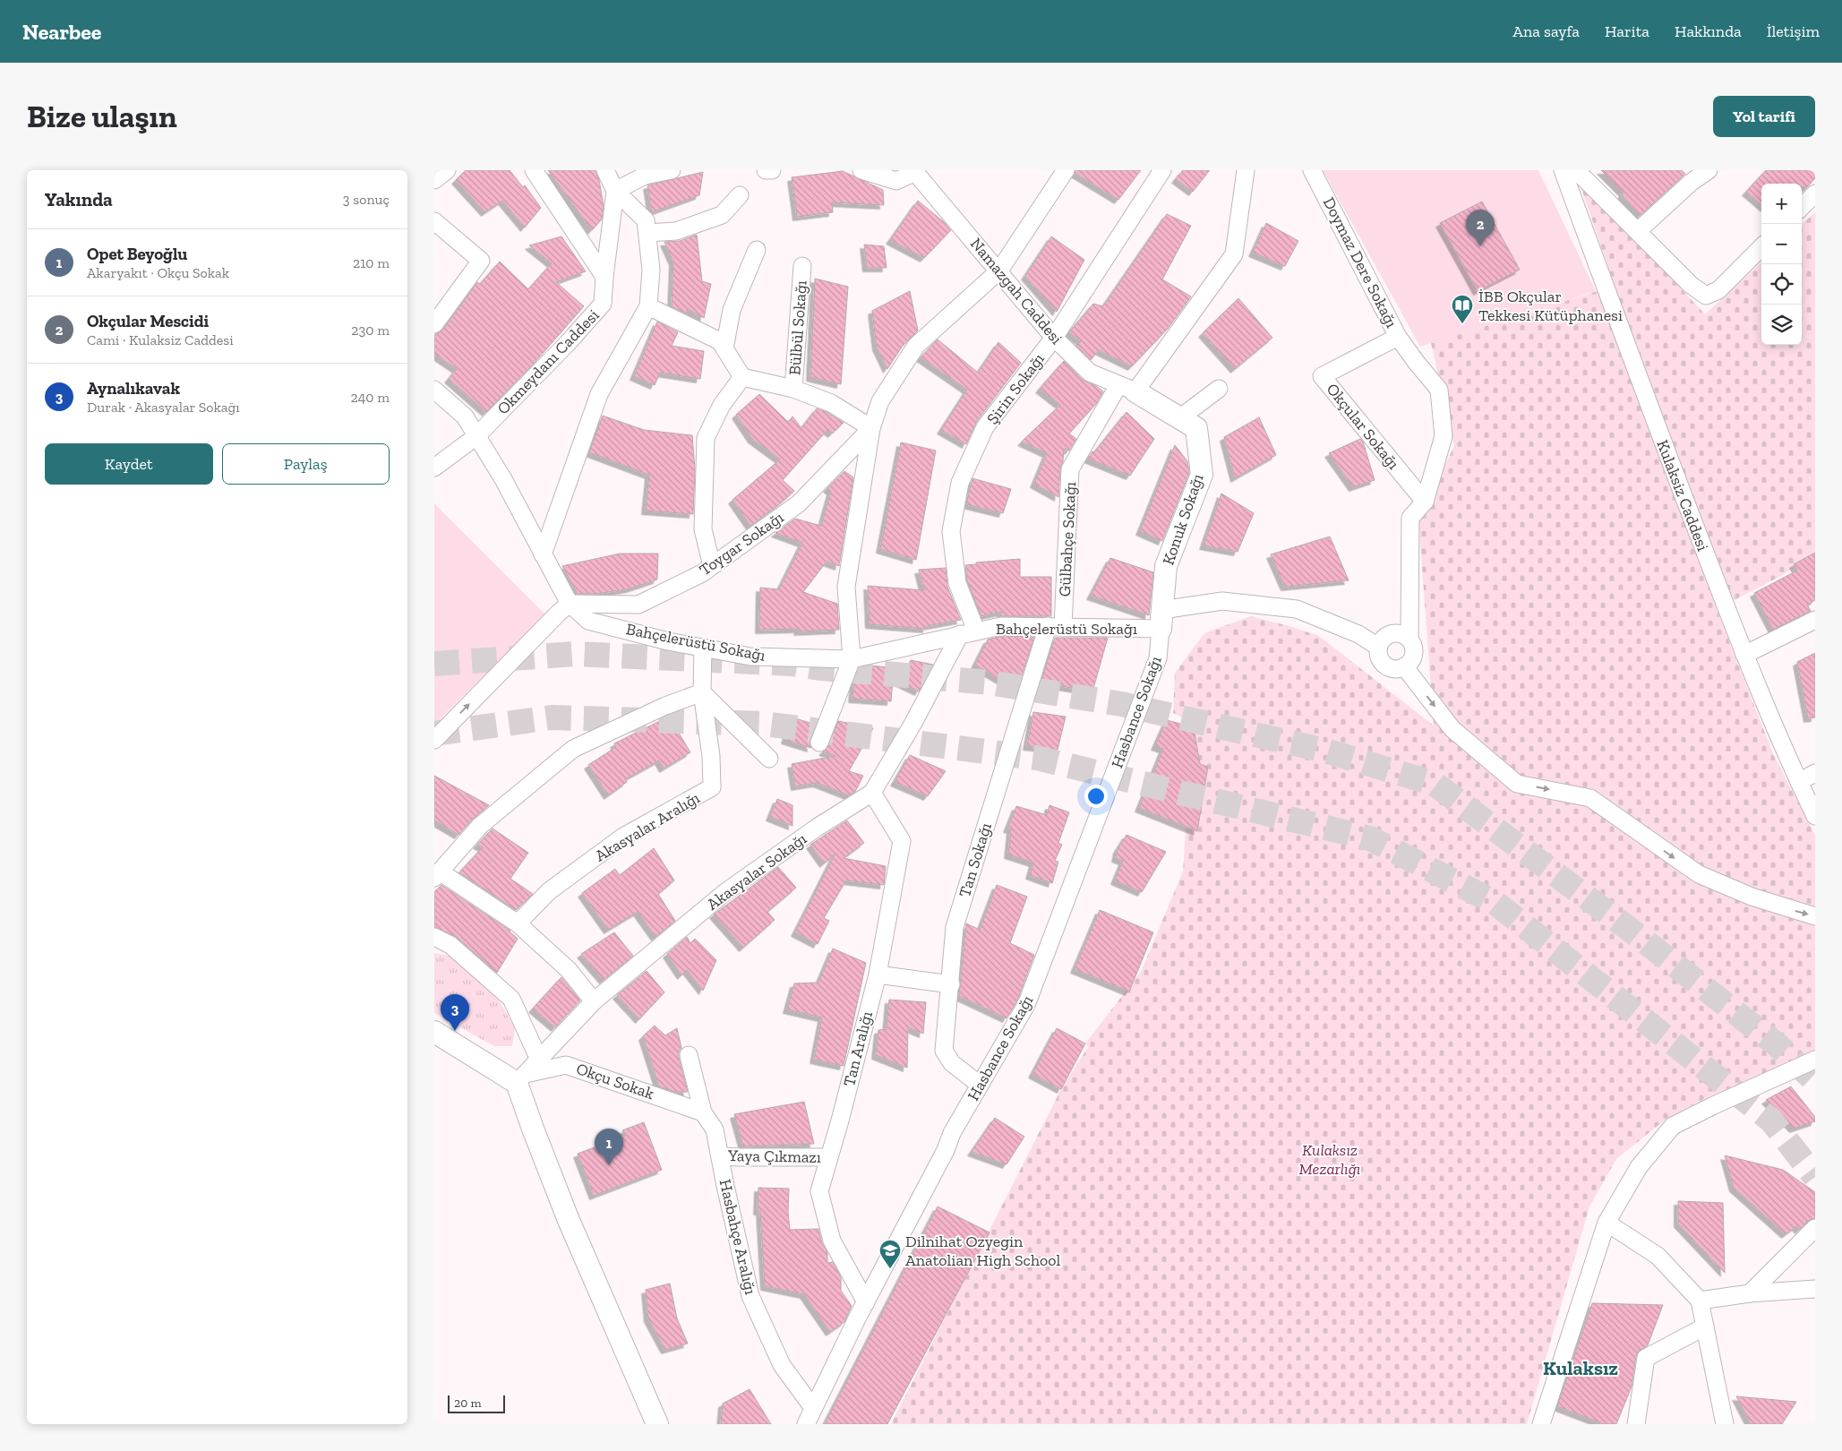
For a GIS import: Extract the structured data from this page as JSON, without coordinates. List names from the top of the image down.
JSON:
{
  "streets": {
    "street": [
      "Doymaz Dere Sokağı",
      "Namazgah Caddesi",
      "Bülbül Sokağı",
      "Okmeydanı Caddesi",
      "Şirin Sokağı",
      "Okçular Sokağı",
      "Kulaksiz Caddesi",
      "Konuk Sokağı",
      "Gülbahçe Sokağı",
      "Toygar Sokağı",
      "Bahçelerüstü Sokağı",
      "Hasbance Sokağı",
      "Akasyalar Aralığı",
      "Tan Sokağı",
      "Akasyalar Sokağı",
      "Tan Aralığı",
      "Okçu Sokak",
      "Yaya Çıkmazı",
      "Hasbahçe Aralığı"
    ]
  },
  "crossings": [
    ["Doymaz Dere Sokağı", "Okçular Sokağı"],
    ["Namazgah Caddesi", "Şirin Sokağı"],
    ["Namazgah Caddesi", "Konuk Sokağı"],
    ["Namazgah Caddesi", "Gülbahçe Sokağı"],
    ["Namazgah Caddesi", "Toygar Sokağı"],
    ["Okmeydanı Caddesi", "Bahçelerüstü Sokağı"],
    ["Şirin Sokağı", "Bahçelerüstü Sokağı"],
    ["Şirin Sokağı", "Akasyalar Sokağı"],
    ["Konuk Sokağı", "Gülbahçe Sokağı"],
    ["Konuk Sokağı", "Bahçelerüstü Sokağı"],
    ["Konuk Sokağı", "Hasbance Sokağı"],
    ["Gülbahçe Sokağı", "Bahçelerüstü Sokağı"],
    ["Gülbahçe Sokağı", "Tan Sokağı"],
    ["Toygar Sokağı", "Bahçelerüstü Sokağı"],
    ["Bahçelerüstü Sokağı", "Hasbance Sokağı"],
    ["Bahçelerüstü Sokağı", "Akasyalar Aralığı"],
    ["Bahçelerüstü Sokağı", "Tan Sokağı"],
    ["Bahçelerüstü Sokağı", "Akasyalar Sokağı"],
    ["Hasbance Sokağı", "Tan Sokağı"],
    ["Hasbance Sokağı", "Tan Aralığı"],
    ["Hasbance Sokağı", "Hasbahçe Aralığı"],
    ["Akasyalar Sokağı", "Tan Aralığı"],
    ["Akasyalar Sokağı", "Okçu Sokak"],
    ["Tan Aralığı", "Yaya Çıkmazı"],
    ["Okçu Sokak", "Hasbahçe Aralığı"],
    ["Yaya Çıkmazı", "Hasbahçe Aralığı"]
  ],
  "districts": ["Kulaksız"],
  "parks": ["Kulaksız Mezarlığı"],
  "places": {
    "library": ["İBB Okçular Tekkesi Kütüphanesi"],
    "school or university": ["Dilnihat Ozyegin Anatolian High School"]
  },
  "scale_bar": "20 m",
  "page": {
    "header": "Nearbee",
    "nav": [
      "Ana sayfa",
      "Harita",
      "Hakkında",
      "İletişim"
    ],
    "buttons": [
      "Yol tarifi",
      ["Kaydet", "Paylaş"]
    ],
    "title": "Bize ulaşın",
    "heading": ["Yakında", "3 sonuç"],
    "map_buttons": ["+", "−"],
    "pins": ["2", "3", "1"],
    "list": [
      {
        "mark": "1",
        "name": "Opet Beyoğlu",
        "note": "Akaryakıt · Okçu Sokak",
        "value": "210 m"
      },
      {
        "mark": "2",
        "name": "Okçular Mescidi",
        "note": "Cami · Kulaksiz Caddesi",
        "value": "230 m"
      },
      {
        "mark": "3",
        "name": "Aynalıkavak",
        "note": "Durak · Akasyalar Sokağı",
        "value": "240 m"
      }
    ],
    "scale": "20 m"
  }
}
